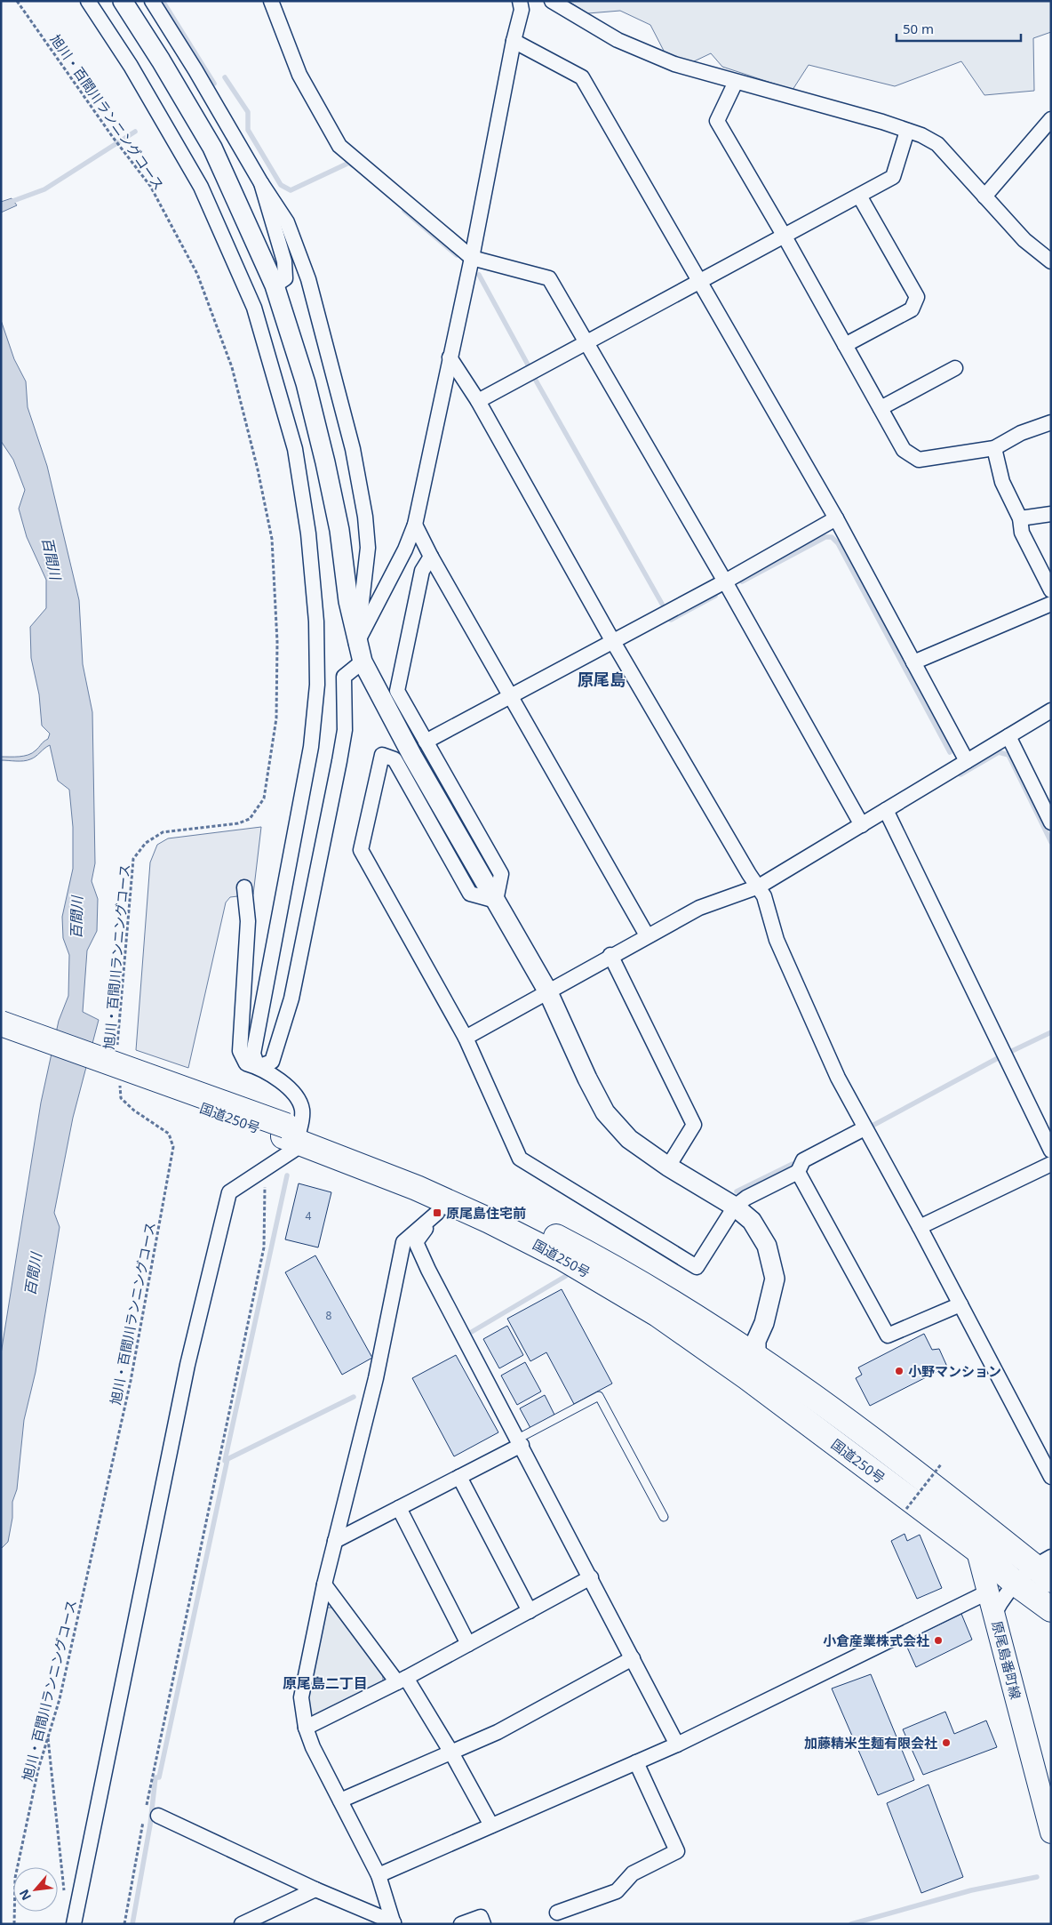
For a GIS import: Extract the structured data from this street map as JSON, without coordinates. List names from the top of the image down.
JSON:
{
  "streets": {
    "highway": ["国道250号"],
    "main road": ["原尾島番町線"],
    "path": ["旭川・百間川ランニングコース"]
  },
  "crossings": [
    ["国道250号", "原尾島番町線"]
  ],
  "districts": ["原尾島", "原尾島二丁目"],
  "water": ["百間川"],
  "places": {
    "transit": ["原尾島住宅前"],
    "other": ["小野マンション", "小倉産業株式会社", "加藤精米生麺有限会社"]
  },
  "house_numbers": ["4", "8"],
  "scale_bar": "50 m",
  "north": "bottom left"
}
